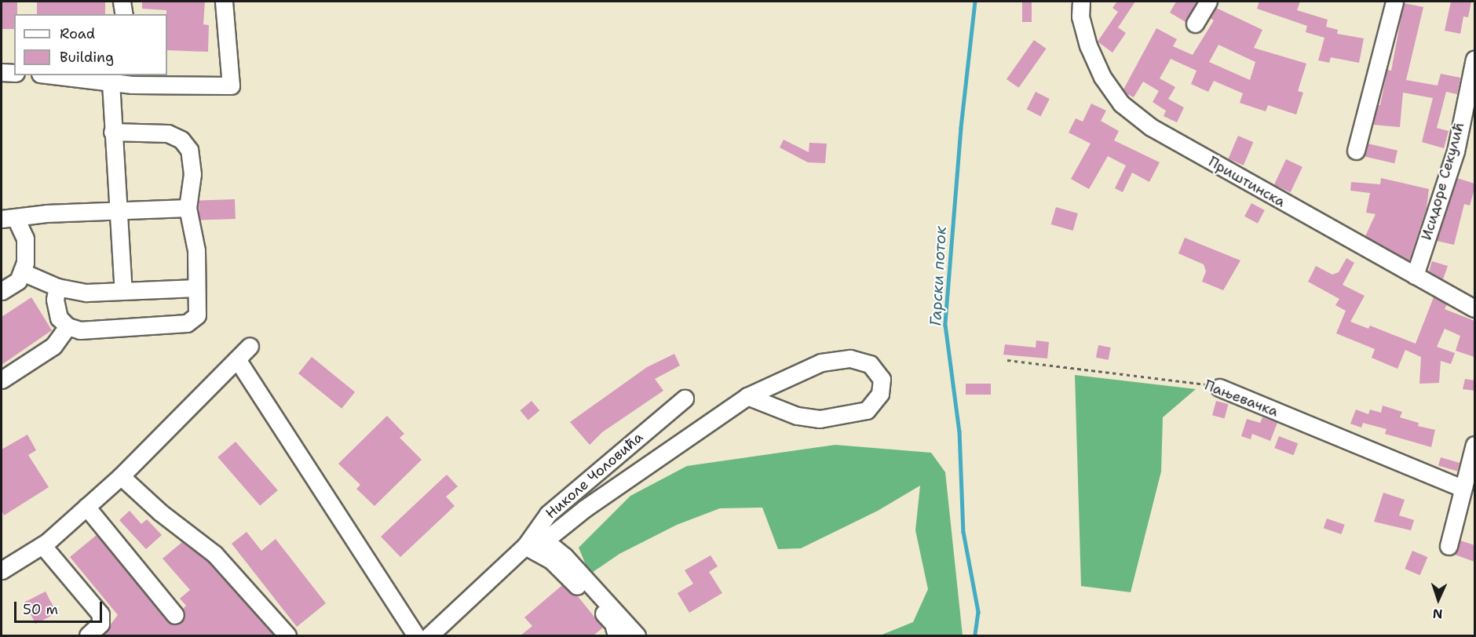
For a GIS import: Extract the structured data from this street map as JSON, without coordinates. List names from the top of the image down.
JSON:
{
  "streets": {
    "street": [
      "Исидоре Секулић",
      "Приштинска",
      "Пањевачка",
      "Николе Чоловића"
    ]
  },
  "crossings": [
    ["Исидоре Секулић", "Приштинска"]
  ],
  "water": ["Гарски поток"],
  "legend": ["Road", "Building"],
  "scale_bar": "50 m",
  "north": "bottom"
}
